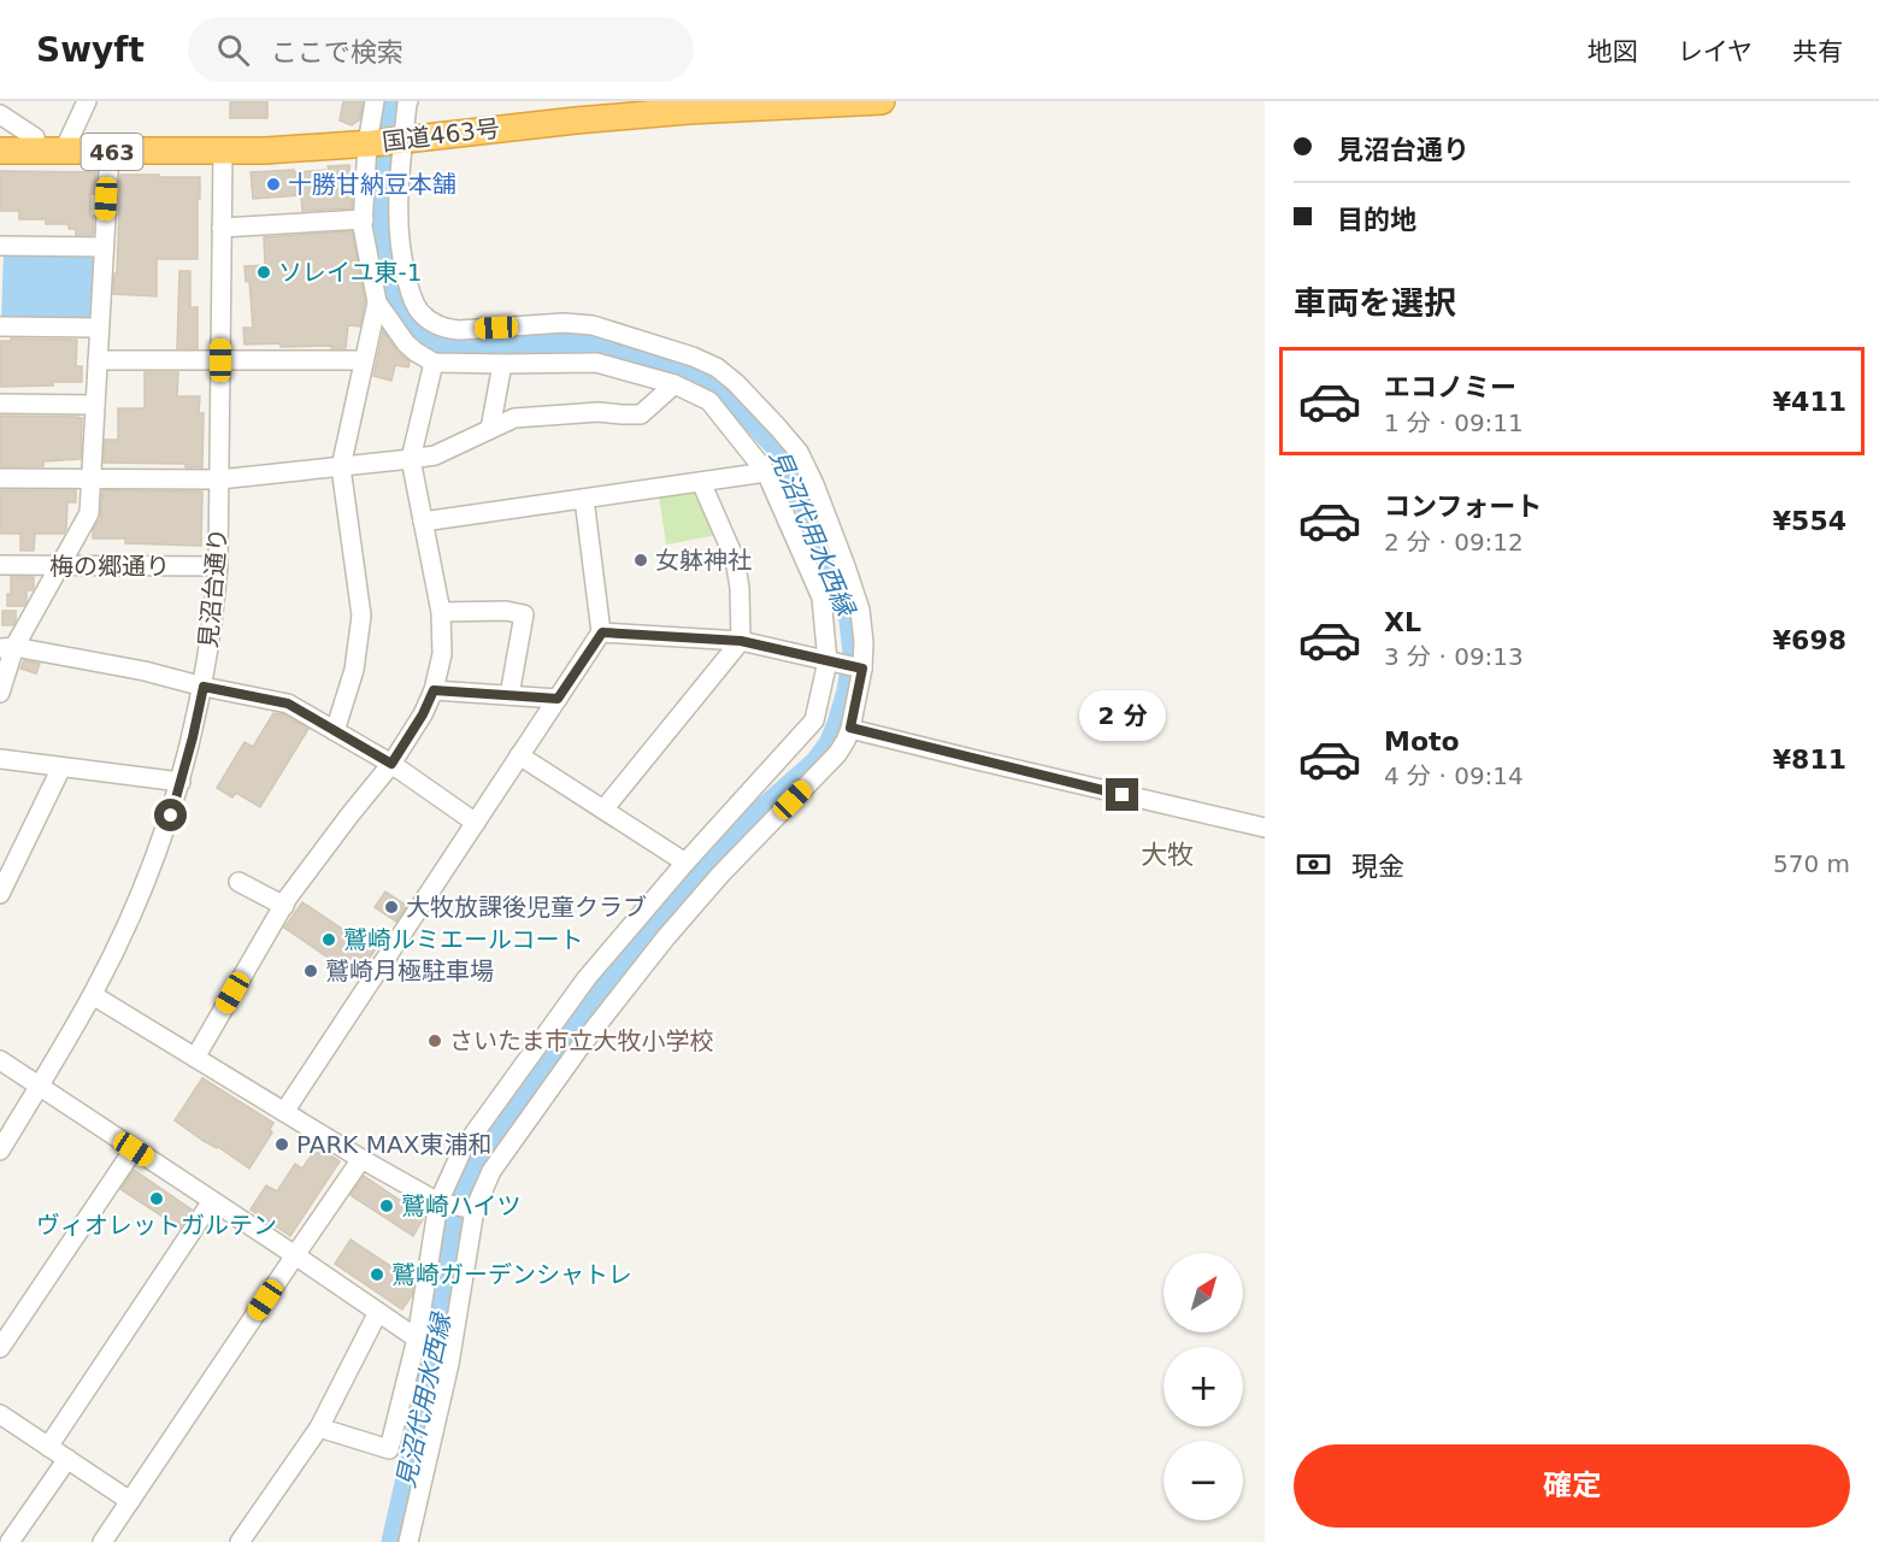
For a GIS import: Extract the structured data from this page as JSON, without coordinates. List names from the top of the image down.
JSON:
{
  "streets": {
    "highway": ["国道463号", "463"],
    "street": ["梅の郷通り", "見沼台通り"]
  },
  "crossings": [
    ["国道463号", "見沼台通り"],
    ["梅の郷通り", "見沼台通り"]
  ],
  "districts": ["大牧"],
  "water": ["見沼代用水西縁"],
  "places": [
    "十勝甘納豆本舗",
    "ソレイユ東-1",
    "女躰神社",
    "大牧放課後児童クラブ",
    "鷲崎ルミエールコート",
    "鷲崎月極駐車場",
    "さいたま市立大牧小学校",
    "PARK MAX東浦和",
    "ヴィオレットガルテン",
    "鷲崎ハイツ",
    "鷲崎ガーデンシャトレ"
  ],
  "north": "top right",
  "page": {
    "header": "Swyft",
    "search": "ここで検索",
    "nav": ["地図", "レイヤ", "共有"],
    "banner": ["見沼台通り", "目的地"],
    "heading": "車両を選択",
    "list": [
      {
        "name": "エコノミー",
        "note": "1 分 · 09:11",
        "value": "¥411"
      },
      {
        "name": "コンフォート",
        "note": "2 分 · 09:12",
        "value": "¥554"
      },
      {
        "name": "XL",
        "note": "3 分 · 09:13",
        "value": "¥698"
      },
      {
        "name": "Moto",
        "note": "4 分 · 09:14",
        "value": "¥811"
      }
    ],
    "bubble": "2 分",
    "pay": ["現金", "570 m"],
    "map_buttons": ["+", "−"],
    "buttons": "確定"
  }
}
